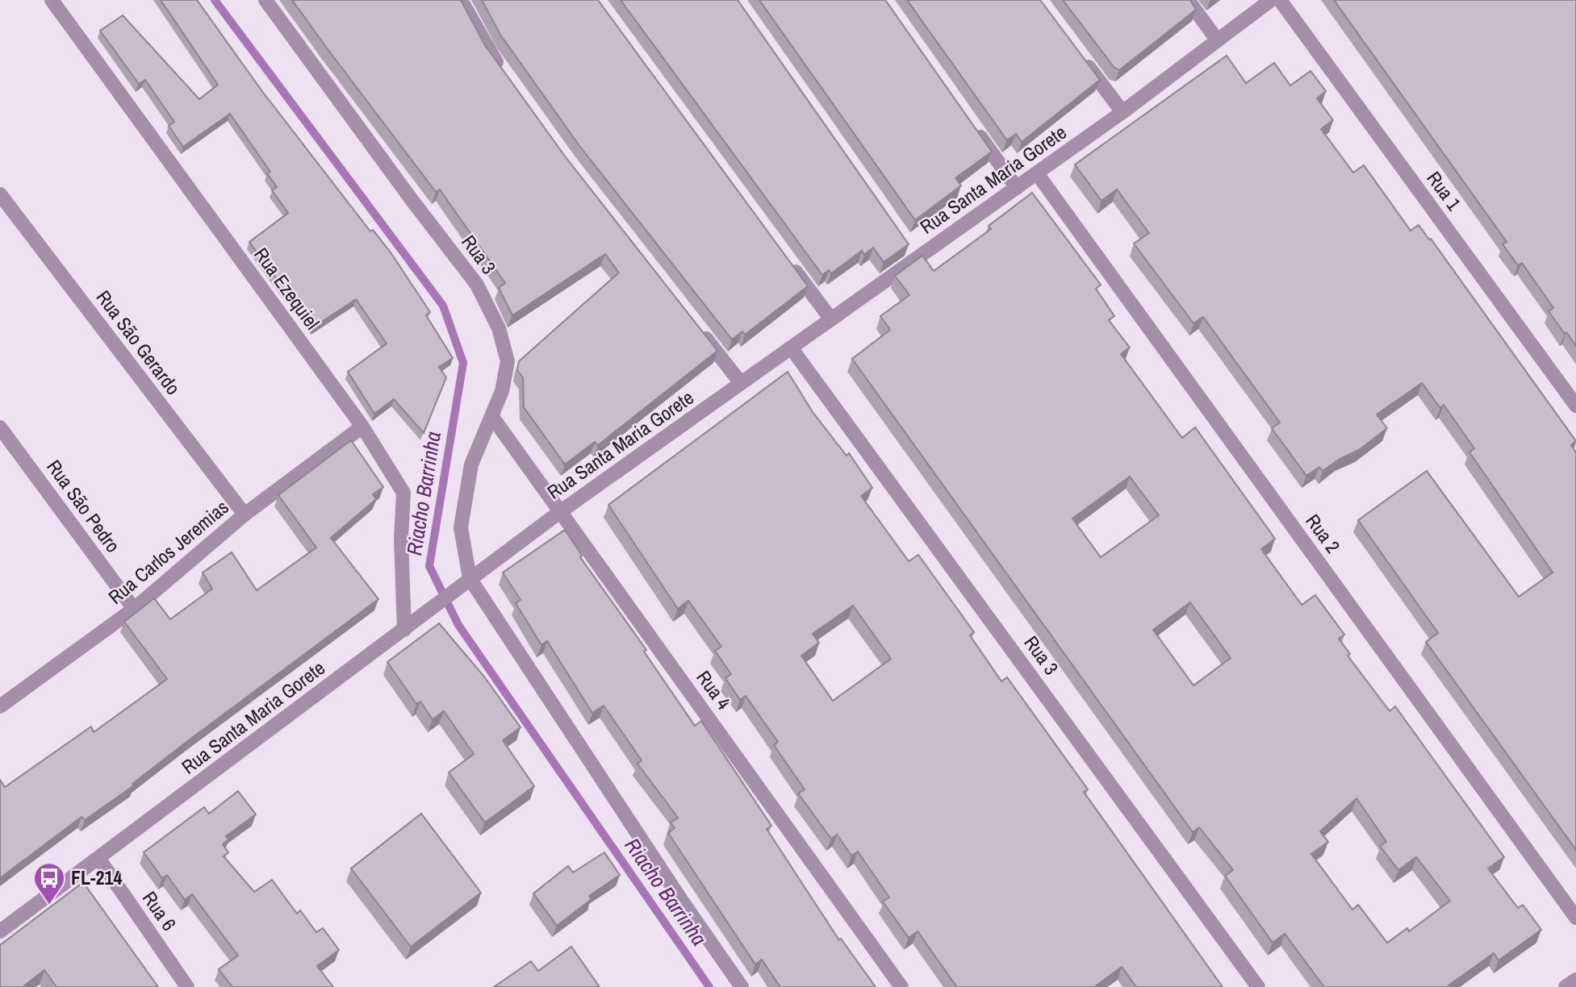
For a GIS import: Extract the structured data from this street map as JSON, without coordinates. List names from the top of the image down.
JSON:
{
  "streets": {
    "street": [
      "Rua Santa Maria Gorete",
      "Rua 1",
      "Rua 3",
      "Rua Ezequiel",
      "Rua São Gerardo",
      "Rua São Pedro",
      "Rua 2",
      "Rua Carlos Jeremias",
      "Rua 4",
      "Rua 6"
    ]
  },
  "crossings": [
    ["Rua Santa Maria Gorete", "Rua 3"],
    ["Rua Santa Maria Gorete", "Rua Ezequiel"],
    ["Rua Santa Maria Gorete", "Rua 2"],
    ["Rua Santa Maria Gorete", "Rua 4"],
    ["Rua Santa Maria Gorete", "Rua 6"],
    ["Rua 3", "Rua 4"],
    ["Rua Ezequiel", "Rua Carlos Jeremias"],
    ["Rua São Gerardo", "Rua Carlos Jeremias"],
    ["Rua São Pedro", "Rua Carlos Jeremias"]
  ],
  "water": ["Riacho Barrinha"],
  "places": {
    "bus stop": ["FL-214"]
  }
}
